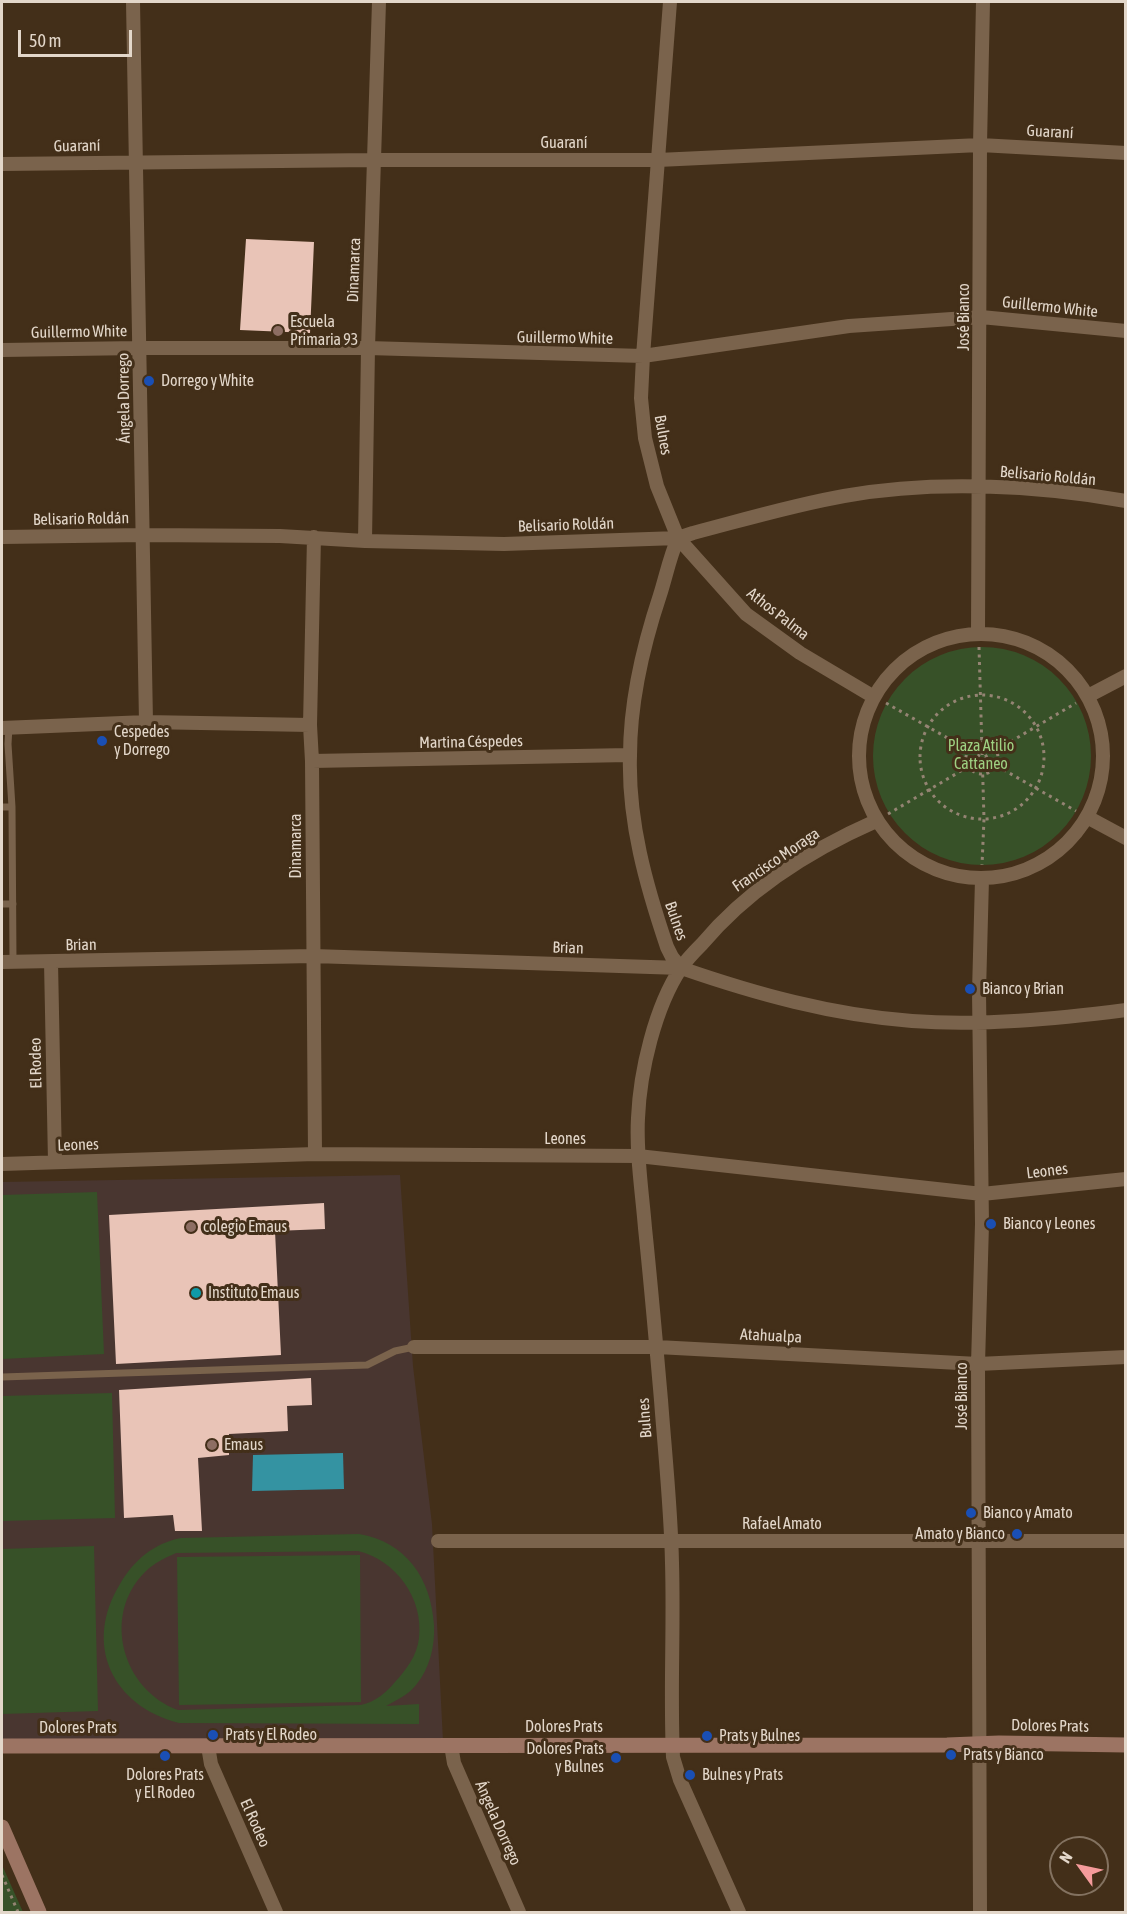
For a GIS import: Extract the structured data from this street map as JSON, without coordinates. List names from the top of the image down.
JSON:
{
  "streets": {
    "street": [
      "Guaraní",
      "Dinamarca",
      "Guillermo White",
      "José Bianco",
      "Ángela Dorrego",
      "Bulnes",
      "Belisario Roldán",
      "Athos Palma",
      "Martina Céspedes",
      "Francisco Moraga",
      "Brian",
      "El Rodeo",
      "Leones",
      "Atahualpa",
      "Rafael Amato",
      "Dolores Prats"
    ]
  },
  "crossings": [
    ["Guaraní", "Dinamarca"],
    ["Guaraní", "José Bianco"],
    ["Guaraní", "Ángela Dorrego"],
    ["Guaraní", "Bulnes"],
    ["Dinamarca", "Guillermo White"],
    ["Dinamarca", "Belisario Roldán"],
    ["Dinamarca", "Martina Céspedes"],
    ["Dinamarca", "Brian"],
    ["Dinamarca", "Leones"],
    ["Guillermo White", "José Bianco"],
    ["Guillermo White", "Ángela Dorrego"],
    ["Guillermo White", "Bulnes"],
    ["José Bianco", "Belisario Roldán"],
    ["José Bianco", "Brian"],
    ["José Bianco", "Leones"],
    ["José Bianco", "Atahualpa"],
    ["José Bianco", "Rafael Amato"],
    ["José Bianco", "Dolores Prats"],
    ["Ángela Dorrego", "Belisario Roldán"],
    ["Ángela Dorrego", "Dolores Prats"],
    ["Bulnes", "Belisario Roldán"],
    ["Bulnes", "Athos Palma"],
    ["Bulnes", "Martina Céspedes"],
    ["Bulnes", "Francisco Moraga"],
    ["Bulnes", "Brian"],
    ["Bulnes", "Leones"],
    ["Bulnes", "Atahualpa"],
    ["Bulnes", "Rafael Amato"],
    ["Bulnes", "Dolores Prats"],
    ["Belisario Roldán", "Athos Palma"],
    ["Francisco Moraga", "Brian"],
    ["Brian", "El Rodeo"],
    ["El Rodeo", "Leones"],
    ["El Rodeo", "Dolores Prats"]
  ],
  "parks": ["Plaza Atilio Cattaneo"],
  "places": [
    "Escuela Primaria 93",
    "Dorrego y White",
    "Cespedes y Dorrego",
    "Bianco y Brian",
    "Bianco y Leones",
    "colegio Emaus",
    "Instituto Emaus",
    "Emaus",
    "Bianco y Amato",
    "Amato y Bianco",
    "Prats y El Rodeo",
    "Prats y Bulnes",
    "Prats y Bianco",
    "Dolores Prats y El Rodeo",
    "Dolores Prats y Bulnes",
    "Bulnes y Prats"
  ],
  "scale_bar": "50 m",
  "north": "top left"
}
